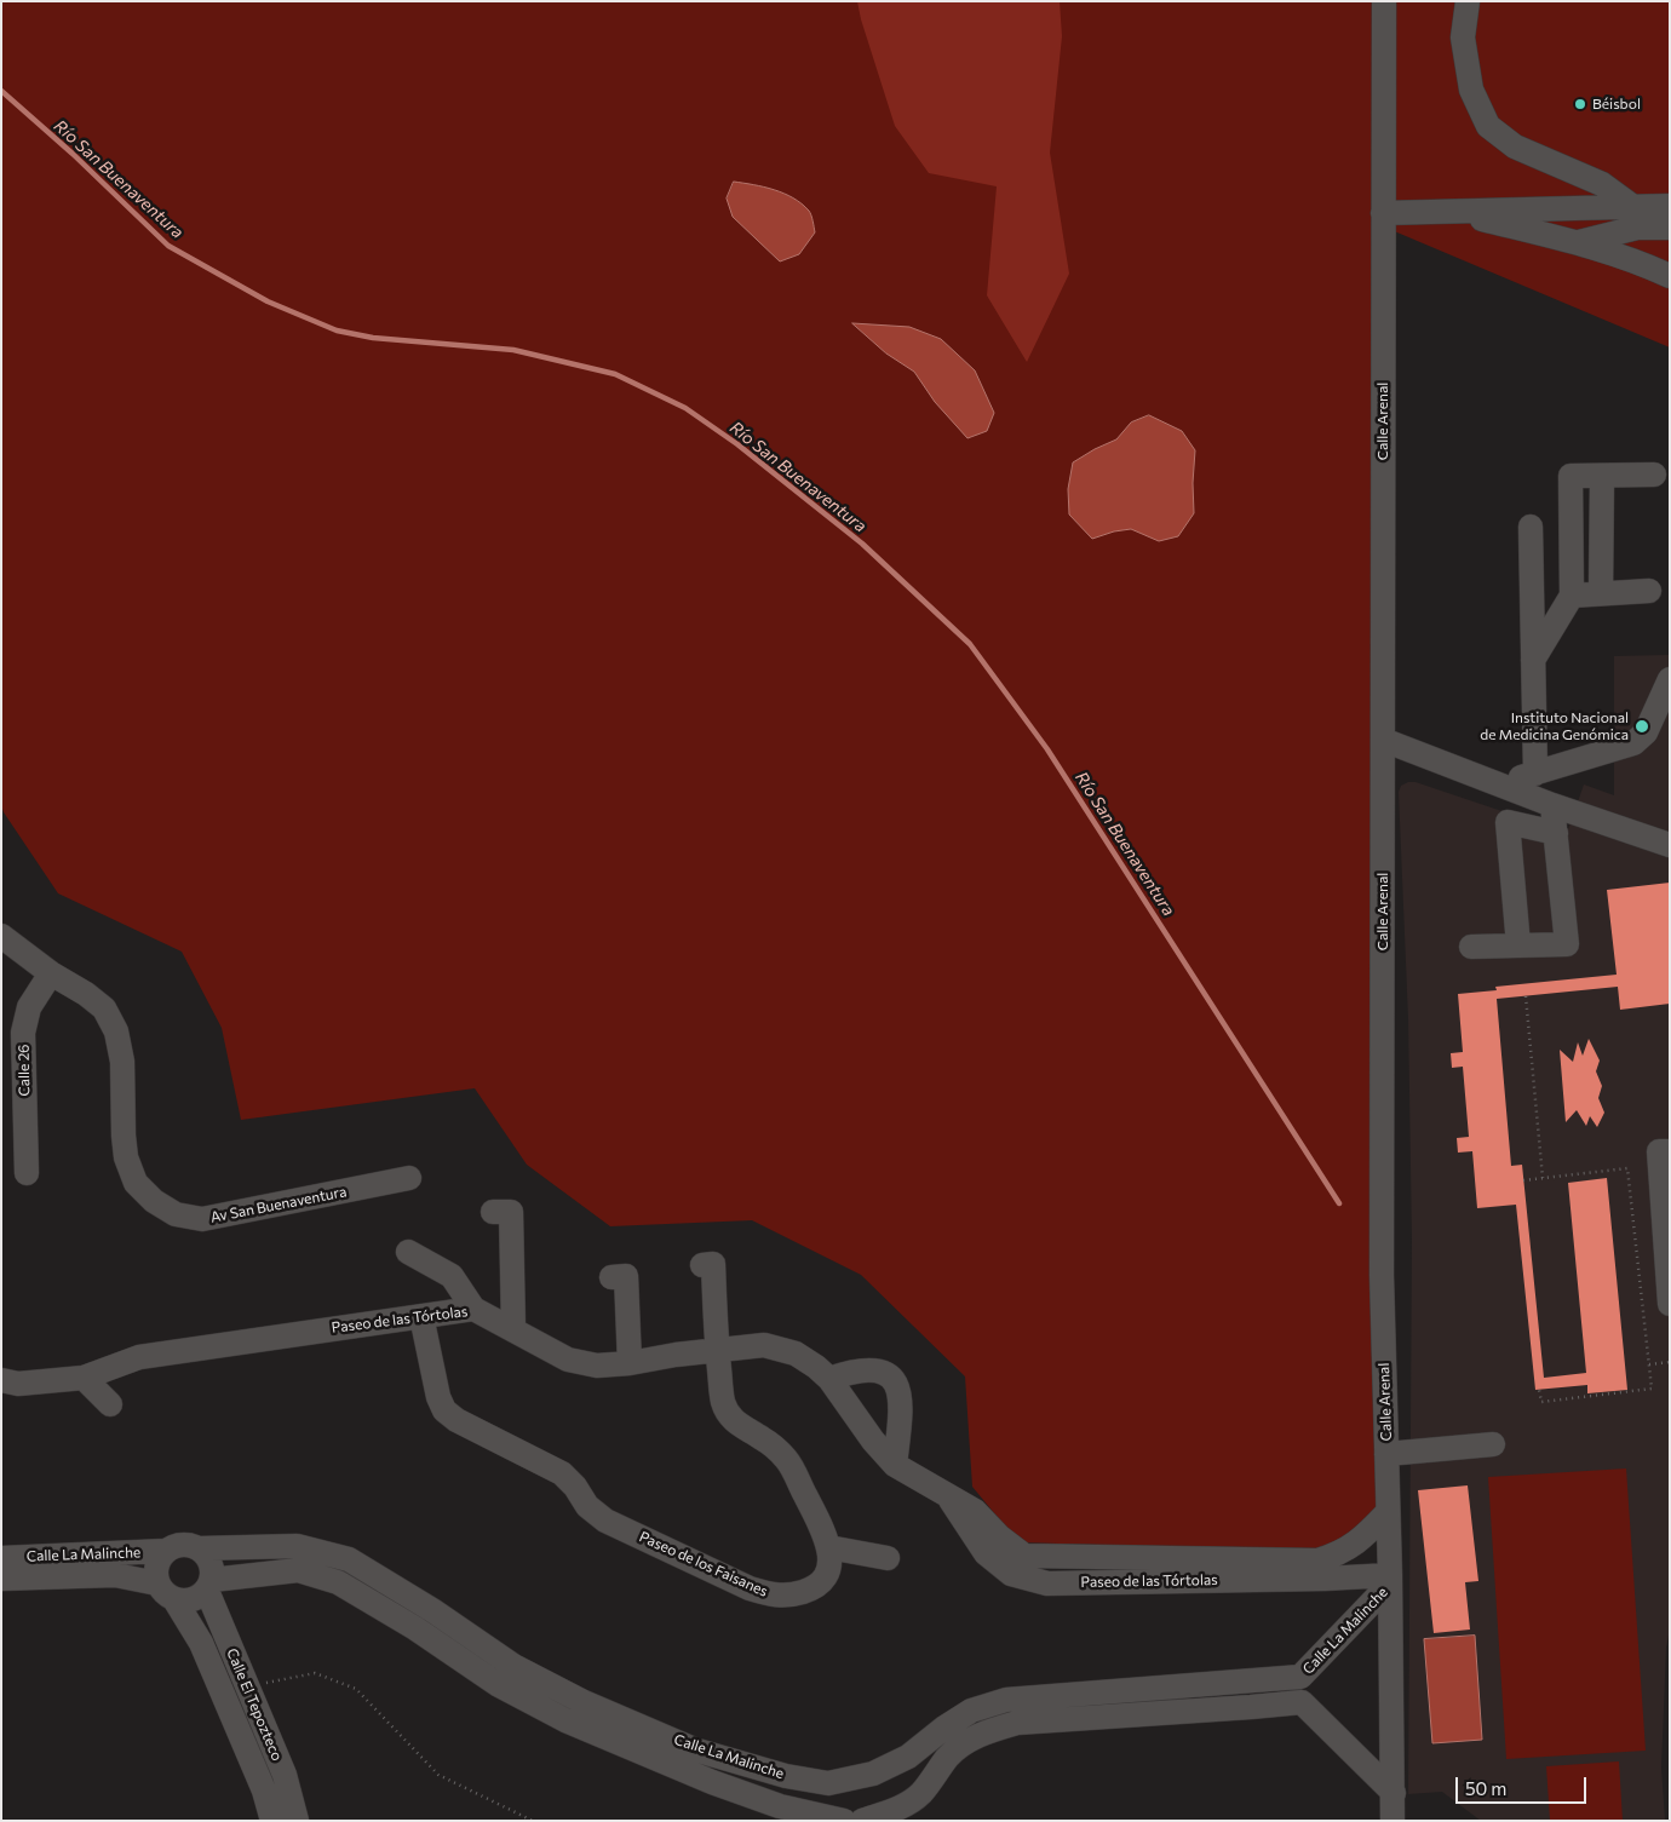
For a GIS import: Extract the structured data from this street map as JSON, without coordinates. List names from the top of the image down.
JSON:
{
  "streets": {
    "street": [
      "Calle Arenal",
      "Calle 26",
      "Av San Buenaventura",
      "Paseo de las Tórtolas",
      "Calle La Malinche",
      "Paseo de los Faisanes",
      "Calle El Tepozteco"
    ]
  },
  "crossings": [
    ["Calle Arenal", "Paseo de las Tórtolas"],
    ["Calle Arenal", "Calle La Malinche"],
    ["Calle 26", "Av San Buenaventura"],
    ["Paseo de las Tórtolas", "Calle La Malinche"],
    ["Paseo de las Tórtolas", "Paseo de los Faisanes"],
    ["Calle La Malinche", "Calle El Tepozteco"]
  ],
  "water": ["Río San Buenaventura"],
  "places": ["Béisbol", "Instituto Nacional de Medicina Genómica"],
  "scale_bar": "50 m"
}
